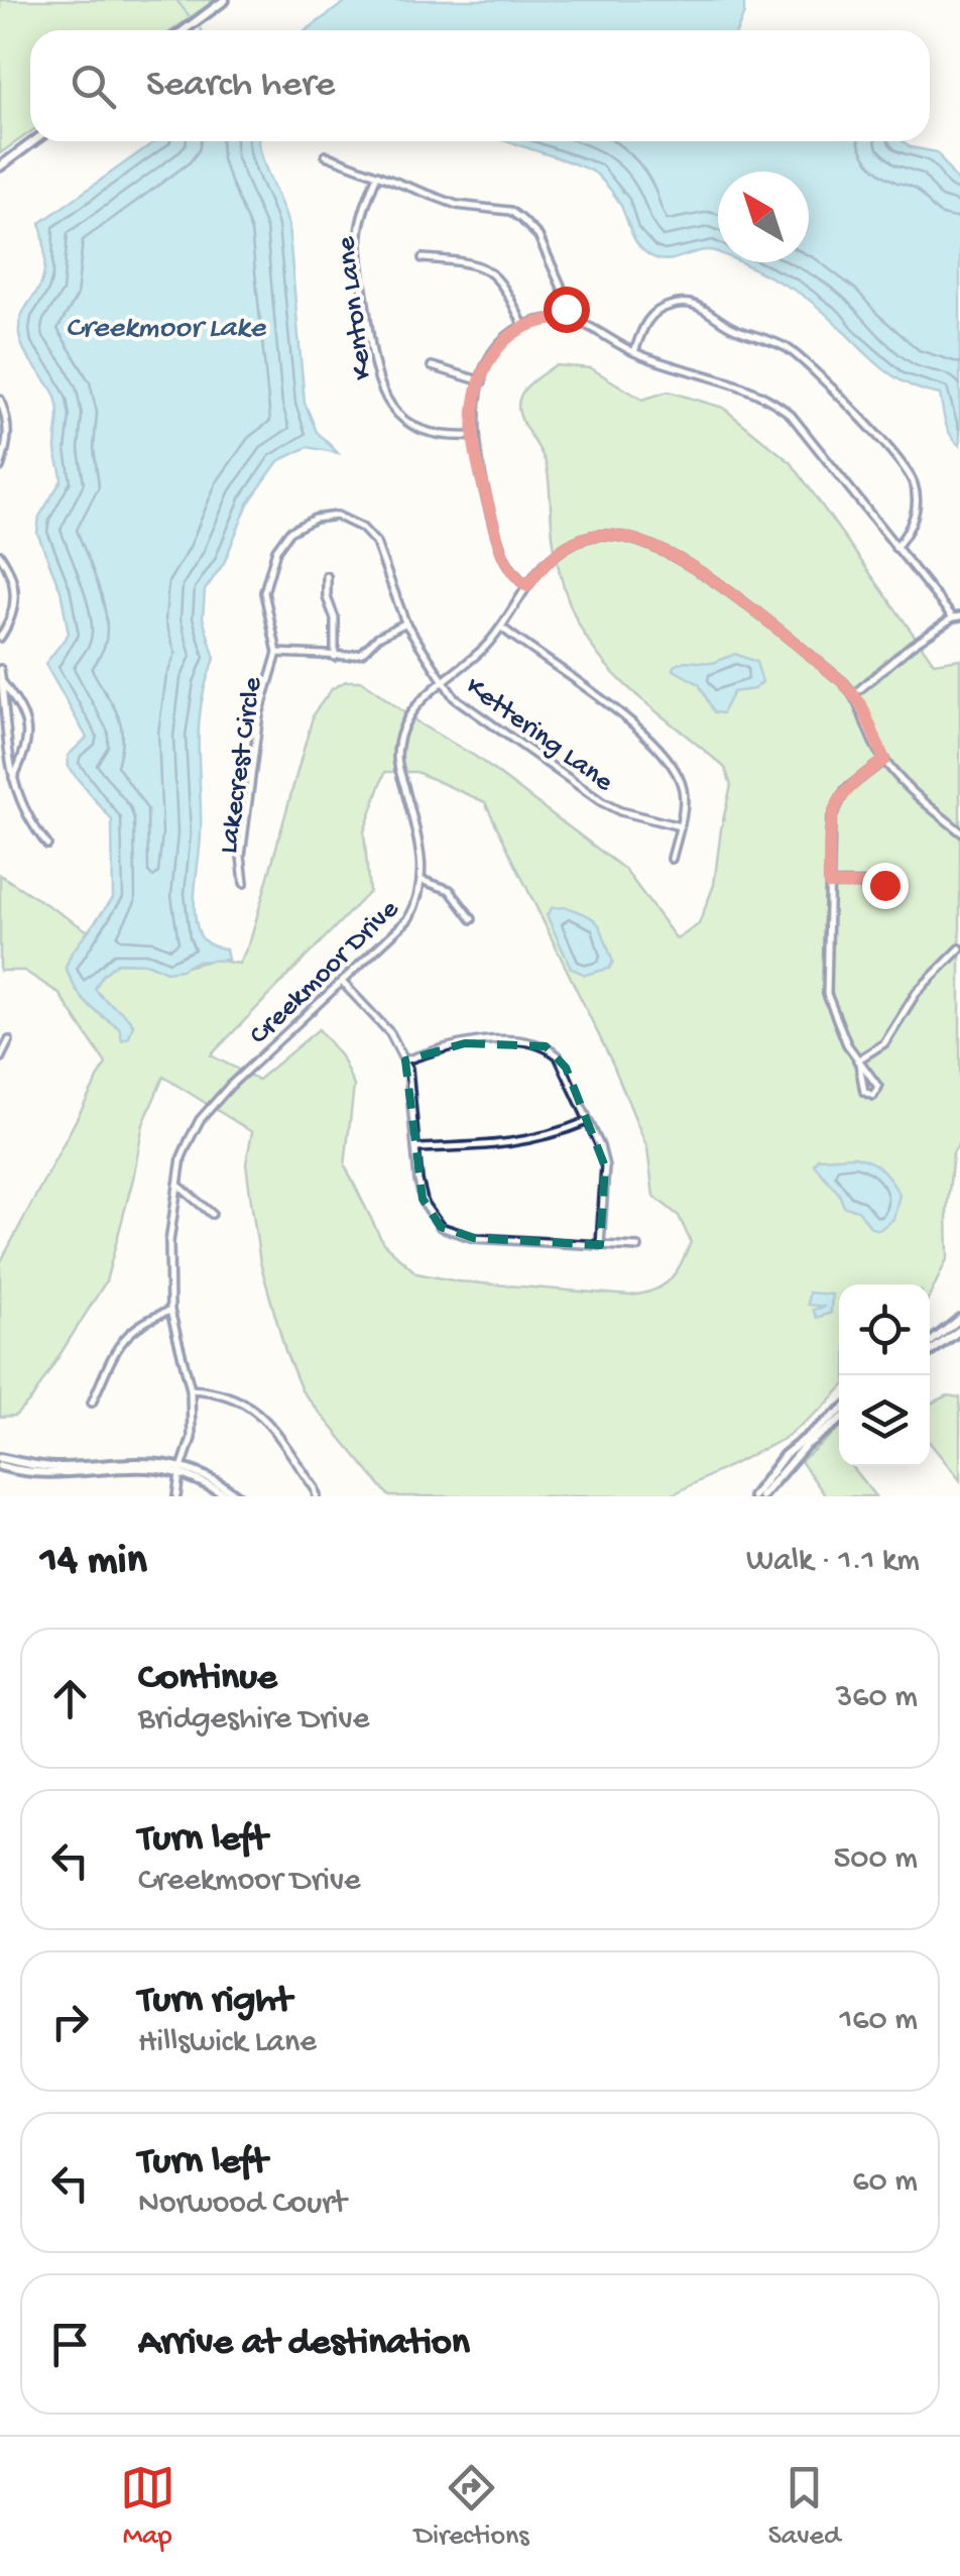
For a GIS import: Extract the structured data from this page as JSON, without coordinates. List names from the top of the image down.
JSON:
{
  "streets": {
    "street": [
      "Kenton Lane",
      "Kettering Lane",
      "Lakecrest Circle",
      "Creekmoor Drive"
    ]
  },
  "crossings": [
    ["Kettering Lane", "Lakecrest Circle"],
    ["Kettering Lane", "Creekmoor Drive"],
    ["Lakecrest Circle", "Creekmoor Drive"]
  ],
  "water": ["Creekmoor Lake"],
  "north": "top left",
  "page": {
    "search": "Search here",
    "heading": ["14 min", "Walk · 1.1 km"],
    "list": [
      ["Continue", "Bridgeshire Drive", "360 m"],
      ["Turn left", "Creekmoor Drive", "500 m"],
      ["Turn right", "Hillswick Lane", "160 m"],
      ["Turn left", "Norwood Court", "60 m"],
      "Arrive at destination"
    ],
    "nav": ["Map", "Directions", "Saved"]
  }
}
